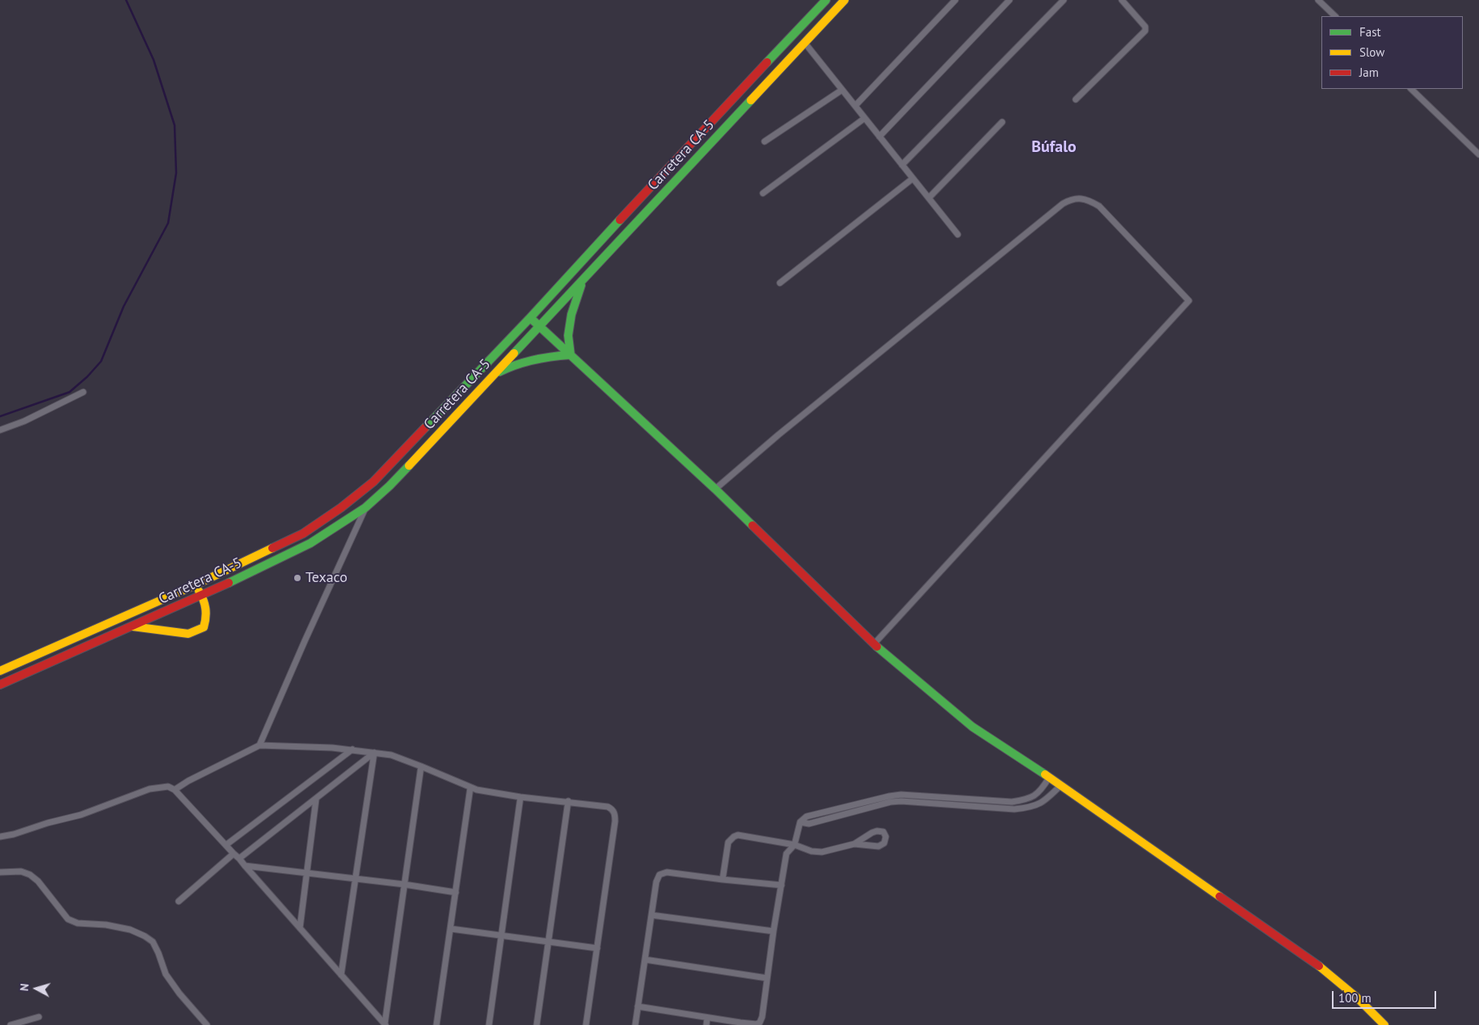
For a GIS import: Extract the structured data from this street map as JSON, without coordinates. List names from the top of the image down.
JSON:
{
  "streets": {
    "main road": ["Carretera CA-5"]
  },
  "districts": ["Búfalo"],
  "places": ["Texaco"],
  "legend": ["Fast", "Slow", "Jam"],
  "scale_bar": "100 m",
  "north": "left"
}
